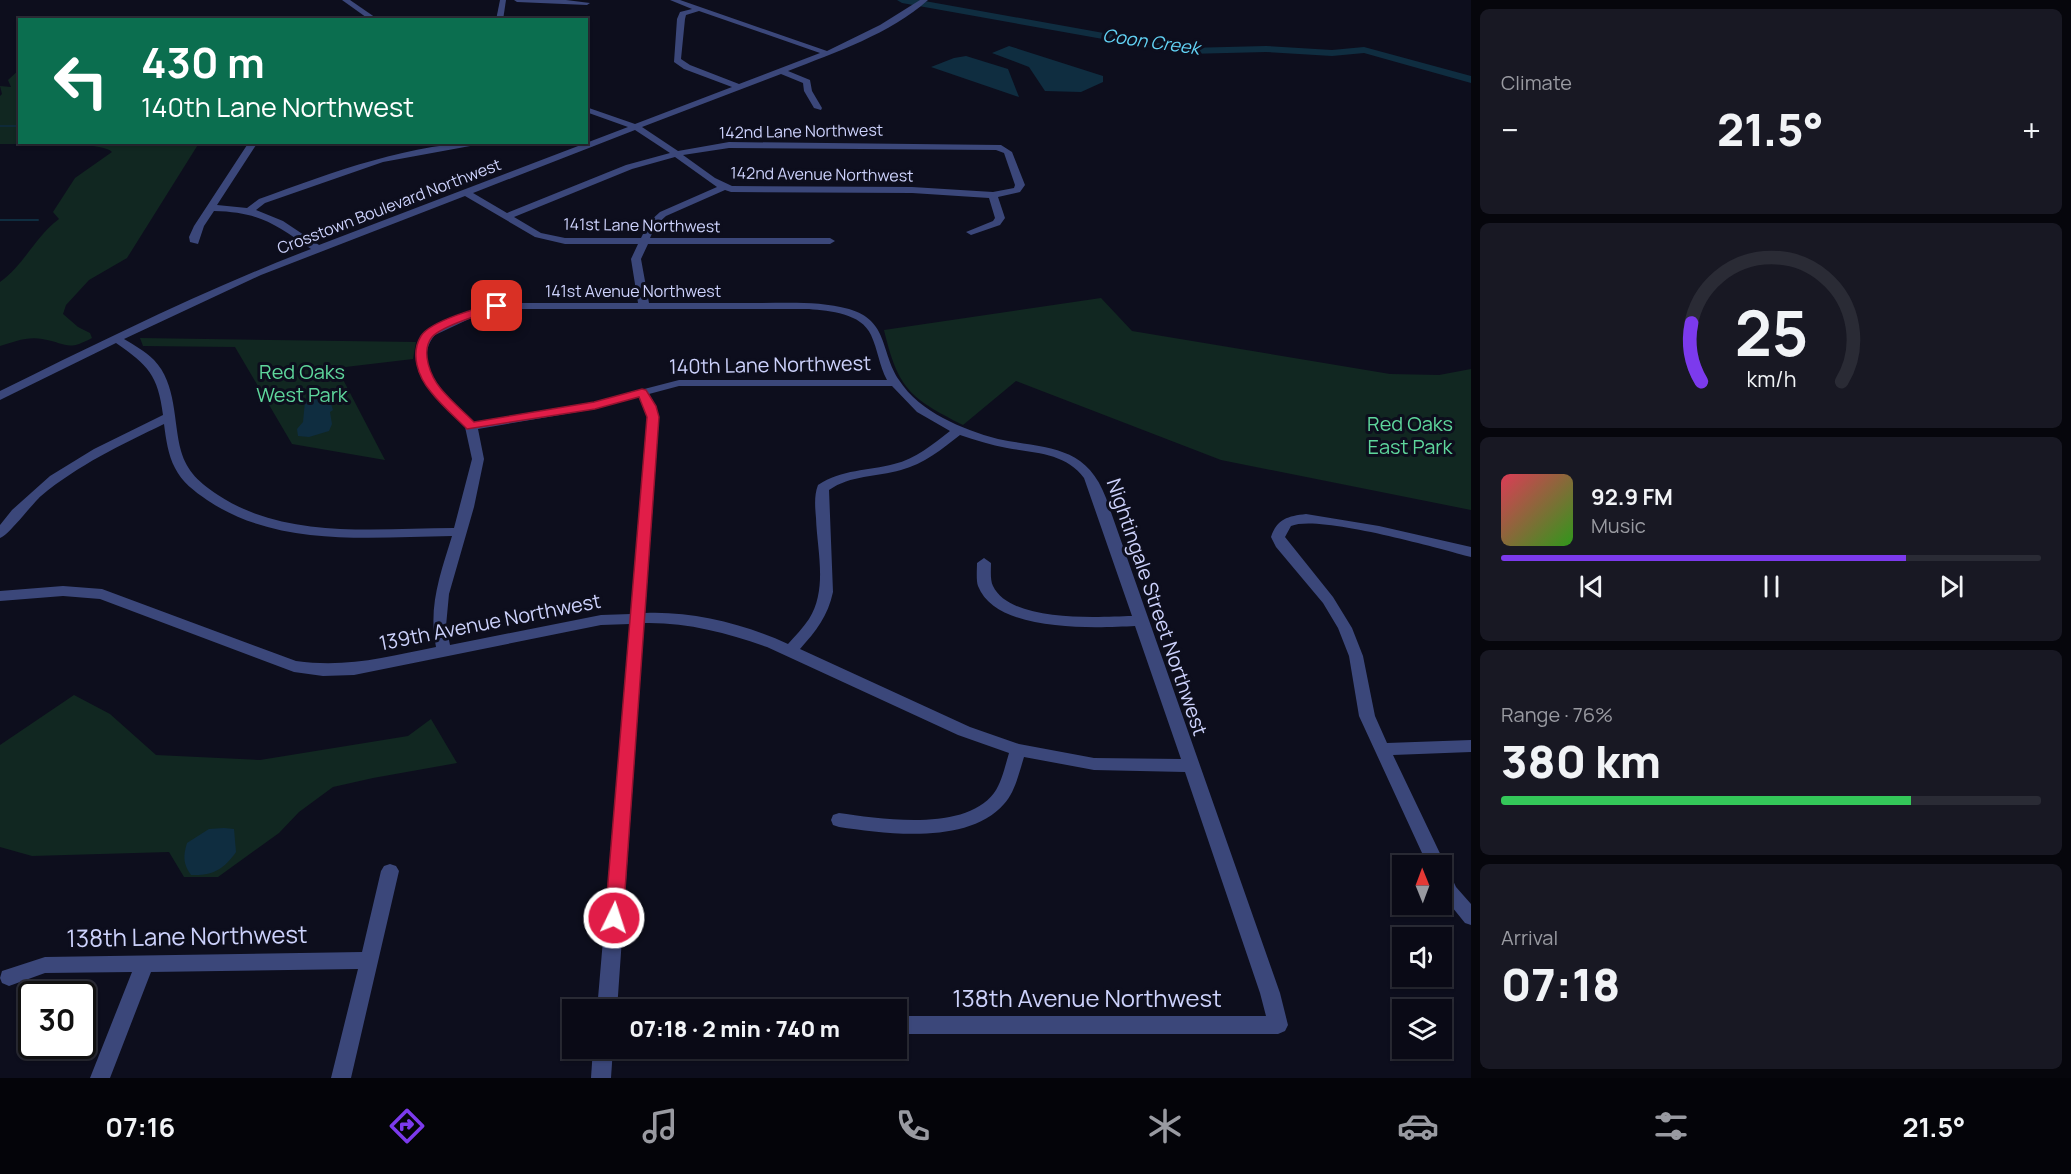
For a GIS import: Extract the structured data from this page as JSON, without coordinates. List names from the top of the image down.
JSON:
{
  "streets": {
    "street": [
      "142nd Lane Northwest",
      "142nd Avenue Northwest",
      "Crosstown Boulevard Northwest",
      "141st Lane Northwest",
      "141st Avenue Northwest",
      "140th Lane Northwest",
      "Nightingale Street Northwest",
      "139th Avenue Northwest",
      "138th Lane Northwest",
      "138th Avenue Northwest"
    ]
  },
  "crossings": [
    ["142nd Lane Northwest", "142nd Avenue Northwest"],
    ["142nd Lane Northwest", "141st Lane Northwest"],
    ["142nd Avenue Northwest", "Crosstown Boulevard Northwest"],
    ["Crosstown Boulevard Northwest", "141st Lane Northwest"],
    ["141st Avenue Northwest", "140th Lane Northwest"],
    ["141st Avenue Northwest", "Nightingale Street Northwest"],
    ["140th Lane Northwest", "Nightingale Street Northwest"],
    ["Nightingale Street Northwest", "139th Avenue Northwest"],
    ["Nightingale Street Northwest", "138th Avenue Northwest"]
  ],
  "water": ["Coon Creek"],
  "parks": ["Red Oaks West Park", "Red Oaks East Park"],
  "north": "top",
  "page": {
    "tile": [
      "Climate",
      ["Range · 76%", "380 km"],
      ["Arrival", "07:18"]
    ],
    "turn": ["430 m", "140th Lane Northwest"],
    "heat": ["−", "21.5°", "+"],
    "song": ["92.9 FM", "Music"],
    "limit": "30",
    "trip": "07:18 · 2 min · 740 m",
    "tabs": ["07:16", "21.5°"],
    "gauge": ["25", "km/h"]
  }
}
